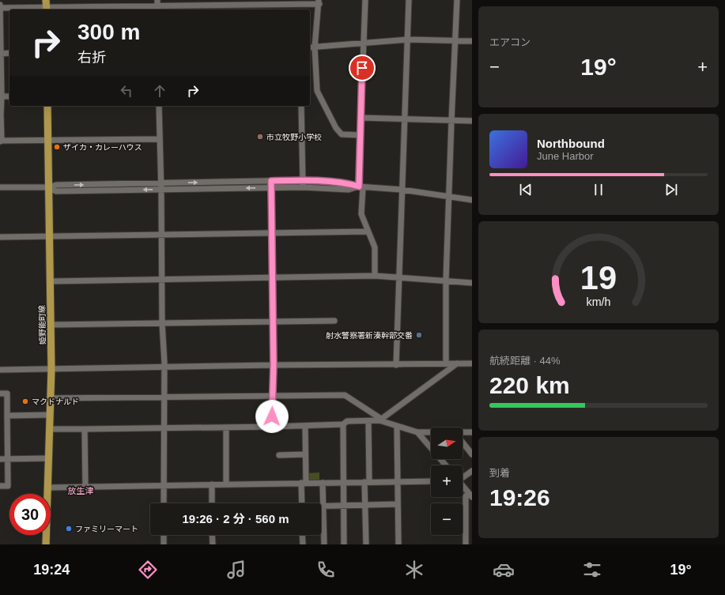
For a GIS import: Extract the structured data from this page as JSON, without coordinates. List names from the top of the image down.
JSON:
{
  "streets": {
    "main road": ["姫野能町線"]
  },
  "districts": ["放生津"],
  "places": [
    "市立牧野小学校",
    "ザイカ・カレーハウス",
    "射水警察署新湊幹部交番",
    "マクドナルド",
    "ファミリーマート"
  ],
  "north": "right",
  "page": {
    "tile": [
      "エアコン",
      ["航続距離 · 44%", "220 km"],
      ["到着", "19:26"]
    ],
    "turn": ["300 m", "右折"],
    "heat": ["−", "19°", "+"],
    "song": ["Northbound", "June Harbor"],
    "map_buttons": ["+", "−"],
    "limit": "30",
    "trip": "19:26 · 2 分 · 560 m",
    "tabs": ["19:24", "19°"],
    "gauge": ["19", "km/h"]
  }
}
